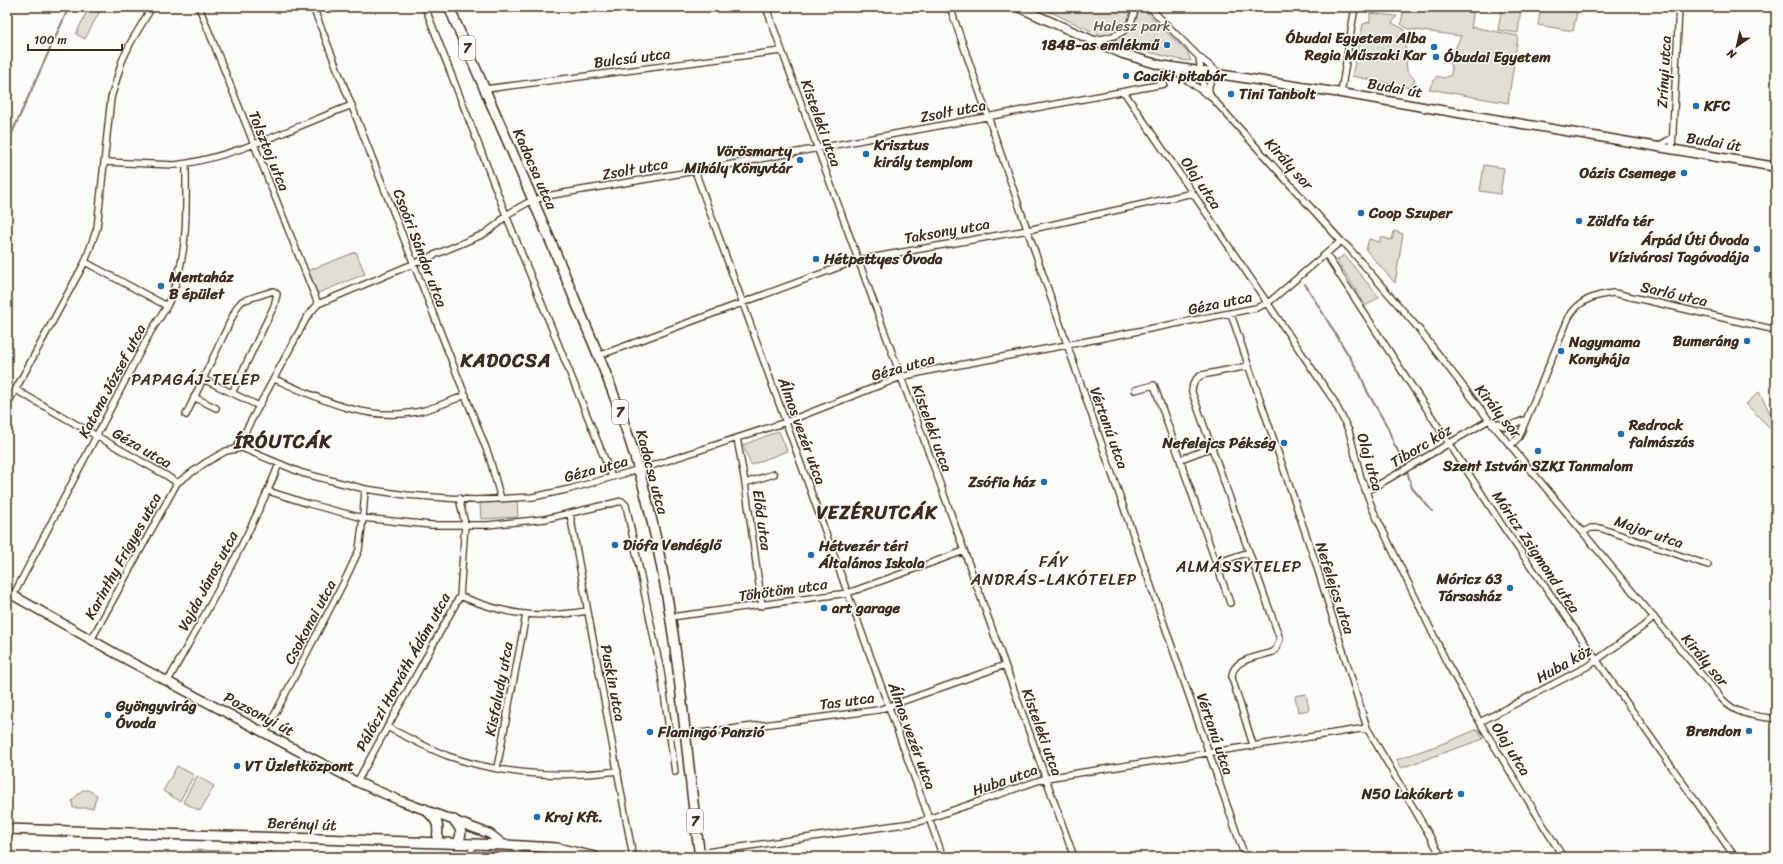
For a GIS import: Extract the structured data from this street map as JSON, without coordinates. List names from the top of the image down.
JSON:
{
  "streets": {
    "main road": [
      "7",
      "Budai út",
      "Kadocsa utca",
      "Pozsonyi út",
      "Berényi út"
    ],
    "street": [
      "Bulcsú utca",
      "Zrínyi utca",
      "Zsolt utca",
      "Kisteleki utca",
      "Tolsztoj utca",
      "Király sor",
      "Olaj utca",
      "Taksony utca",
      "Csoóri Sándor utca",
      "Sarló utca",
      "Géza utca",
      "Katona József utca",
      "Vértanú utca",
      "Álmos vezér utca",
      "Tiborc köz",
      "Előd utca",
      "Major utca",
      "Móricz Zsigmond utca",
      "Karinthy Frigyes utca",
      "Vajda János utca",
      "Nefelejcs utca",
      "Töhötöm utca",
      "Csokonai utca",
      "Huba köz",
      "Pálóczi Horváth Ádám utca",
      "Puskin utca",
      "Kisfaludy utca",
      "Tas utca",
      "Huba utca"
    ]
  },
  "crossings": [
    ["Bulcsú utca", "Kisteleki utca"],
    ["Bulcsú utca", "Kadocsa utca"],
    ["Zrínyi utca", "Budai út"],
    ["Budai út", "Király sor"],
    ["Zsolt utca", "Kisteleki utca"],
    ["Zsolt utca", "Tolsztoj utca"],
    ["Zsolt utca", "Kadocsa utca"],
    ["Zsolt utca", "Olaj utca"],
    ["Zsolt utca", "Csoóri Sándor utca"],
    ["Zsolt utca", "Géza utca"],
    ["Zsolt utca", "Vértanú utca"],
    ["Zsolt utca", "Álmos vezér utca"],
    ["Kisteleki utca", "Taksony utca"],
    ["Kisteleki utca", "Géza utca"],
    ["Kisteleki utca", "Töhötöm utca"],
    ["Kisteleki utca", "Tas utca"],
    ["Kisteleki utca", "Huba utca"],
    ["Király sor", "Géza utca"],
    ["Király sor", "Tiborc köz"],
    ["Király sor", "Major utca"],
    ["Király sor", "Huba köz"],
    ["Kadocsa utca", "Taksony utca"],
    ["Kadocsa utca", "Géza utca"],
    ["Kadocsa utca", "Töhötöm utca"],
    ["Kadocsa utca", "Tas utca"],
    ["Kadocsa utca", "Huba utca"],
    ["Olaj utca", "Taksony utca"],
    ["Olaj utca", "Géza utca"],
    ["Olaj utca", "Tiborc köz"],
    ["Olaj utca", "Huba köz"],
    ["Taksony utca", "Vértanú utca"],
    ["Taksony utca", "Álmos vezér utca"],
    ["Csoóri Sándor utca", "Géza utca"],
    ["Géza utca", "Katona József utca"],
    ["Géza utca", "Vértanú utca"],
    ["Géza utca", "Álmos vezér utca"],
    ["Géza utca", "Előd utca"],
    ["Géza utca", "Móricz Zsigmond utca"],
    ["Géza utca", "Karinthy Frigyes utca"],
    ["Géza utca", "Nefelejcs utca"],
    ["Katona József utca", "Pozsonyi út"],
    ["Vértanú utca", "Huba utca"],
    ["Álmos vezér utca", "Töhötöm utca"],
    ["Álmos vezér utca", "Tas utca"],
    ["Álmos vezér utca", "Huba utca"],
    ["Tiborc köz", "Móricz Zsigmond utca"],
    ["Előd utca", "Töhötöm utca"],
    ["Móricz Zsigmond utca", "Huba köz"],
    ["Karinthy Frigyes utca", "Pozsonyi út"],
    ["Vajda János utca", "Pozsonyi út"],
    ["Nefelejcs utca", "Huba utca"],
    ["Csokonai utca", "Pozsonyi út"],
    ["Pálóczi Horváth Ádám utca", "Pozsonyi út"],
    ["Pozsonyi út", "Berényi út"]
  ],
  "districts": [
    "KADOCSA",
    "PAPAGÁJ-TELEP",
    "ÍRÓUTCÁK",
    "VEZÉRUTCÁK",
    "FÁY ANDRÁS-LAKÓTELEP",
    "ALMÁSSYTELEP"
  ],
  "parks": ["Halesz park"],
  "places": [
    "1848-as emlékmű",
    "Óbudai Egyetem Alba Regia Műszaki Kar",
    "Óbudai Egyetem",
    "Caciki pitabár",
    "Tini Tanbolt",
    "KFC",
    "Krisztus király templom",
    "Vörösmarty Mihály Könyvtár",
    "Oázis Csemege",
    "Coop Szuper",
    "Zöldfa tér",
    "Árpád Úti Óvoda Vízivárosi Tagóvodája",
    "Hétpettyes Óvoda",
    "Mentaház B épület",
    "Bumeráng",
    "Nagymama Konyhája",
    "Redrock falmászás",
    "Nefelejcs Pékség",
    "Szent István SZKI Tanmalom",
    "Zsófia ház",
    "Diófa Vendéglő",
    "Hétvezér téri Általános Iskola",
    "Móricz 63 Társasház",
    "art garage",
    "Gyöngyvirág Óvoda",
    "Brendon",
    "Flamingó Panzió",
    "VT Üzletközpont",
    "N50 Lakókert",
    "Kroj Kft."
  ],
  "scale_bar": "100 m",
  "north": "bottom left"
}
